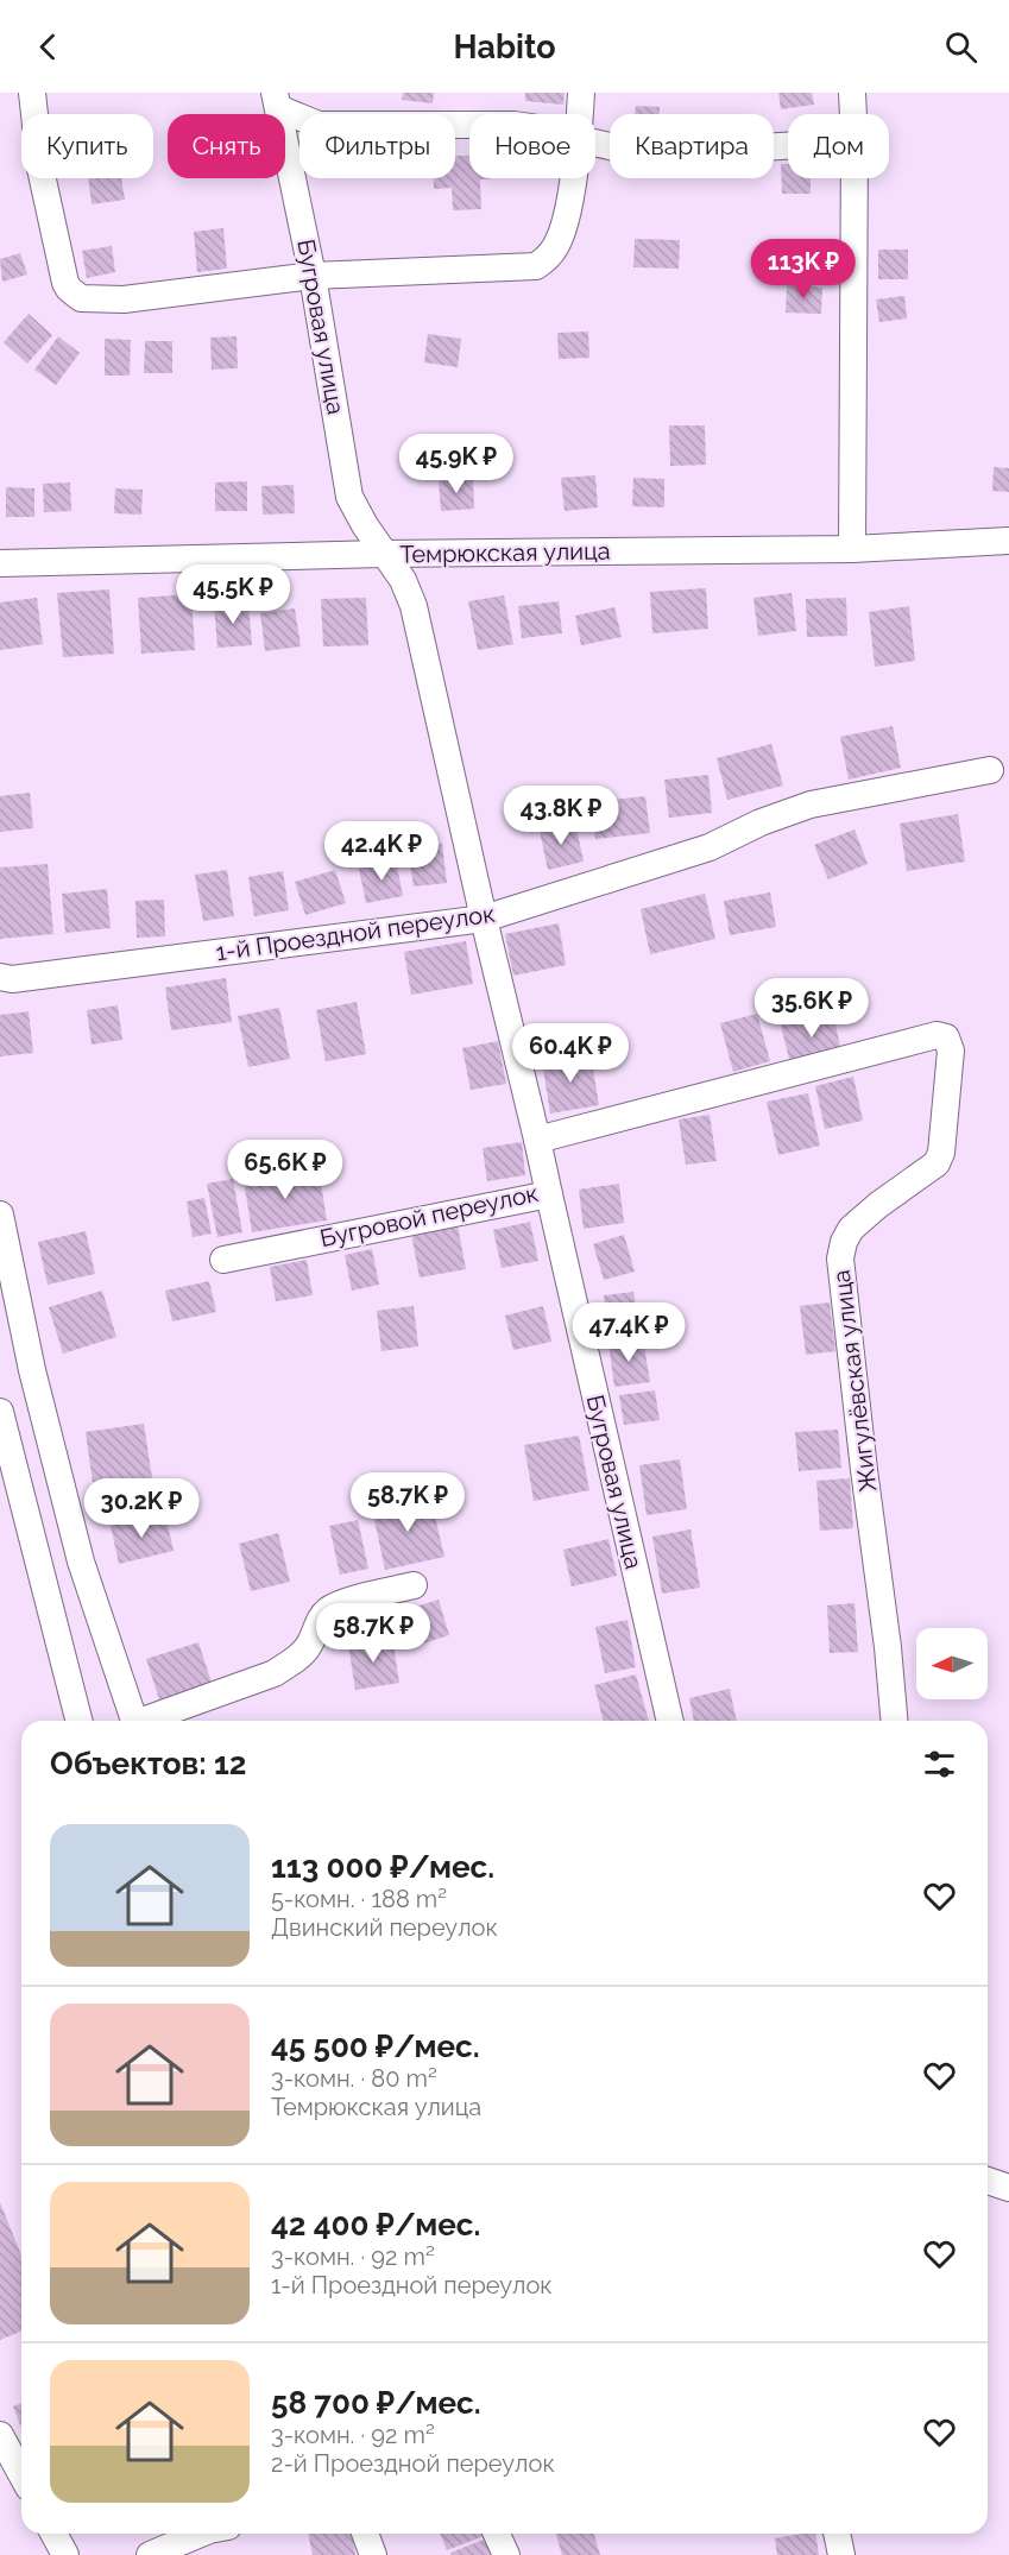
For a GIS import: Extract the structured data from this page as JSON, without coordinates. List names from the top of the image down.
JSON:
{
  "streets": {
    "street": [
      "Бугровая улица",
      "Темрюкская улица",
      "1-й Проездной переулок",
      "Бугровой переулок",
      "Жигулёвская улица"
    ]
  },
  "crossings": [
    ["Бугровая улица", "Темрюкская улица"],
    ["Бугровая улица", "1-й Проездной переулок"],
    ["Бугровая улица", "Бугровой переулок"],
    ["Бугровой переулок", "Жигулёвская улица"]
  ],
  "north": "left",
  "page": {
    "header": "Habito",
    "chip": [
      "Купить",
      "Снять",
      "Фильтры",
      "Новое",
      "Квартира",
      "Дом"
    ],
    "price": [
      "113K ₽",
      "45.9K ₽",
      "45.5K ₽",
      "43.8K ₽",
      "42.4K ₽",
      "35.6K ₽",
      "60.4K ₽",
      "65.6K ₽",
      "47.4K ₽",
      "58.7K ₽",
      "30.2K ₽",
      "58.7K ₽"
    ],
    "heading": "Объектов: 12",
    "list": [
      {
        "name": "113 000 ₽/мес.",
        "note": "5-комн. · 188 m² · Двинский переулок"
      },
      {
        "name": "45 500 ₽/мес.",
        "note": "3-комн. · 80 m² · Темрюкская улица"
      },
      {
        "name": "42 400 ₽/мес.",
        "note": "3-комн. · 92 m² · 1-й Проездной переулок"
      },
      {
        "name": "58 700 ₽/мес.",
        "note": "3-комн. · 92 m² · 2-й Проездной переулок"
      }
    ]
  }
}
